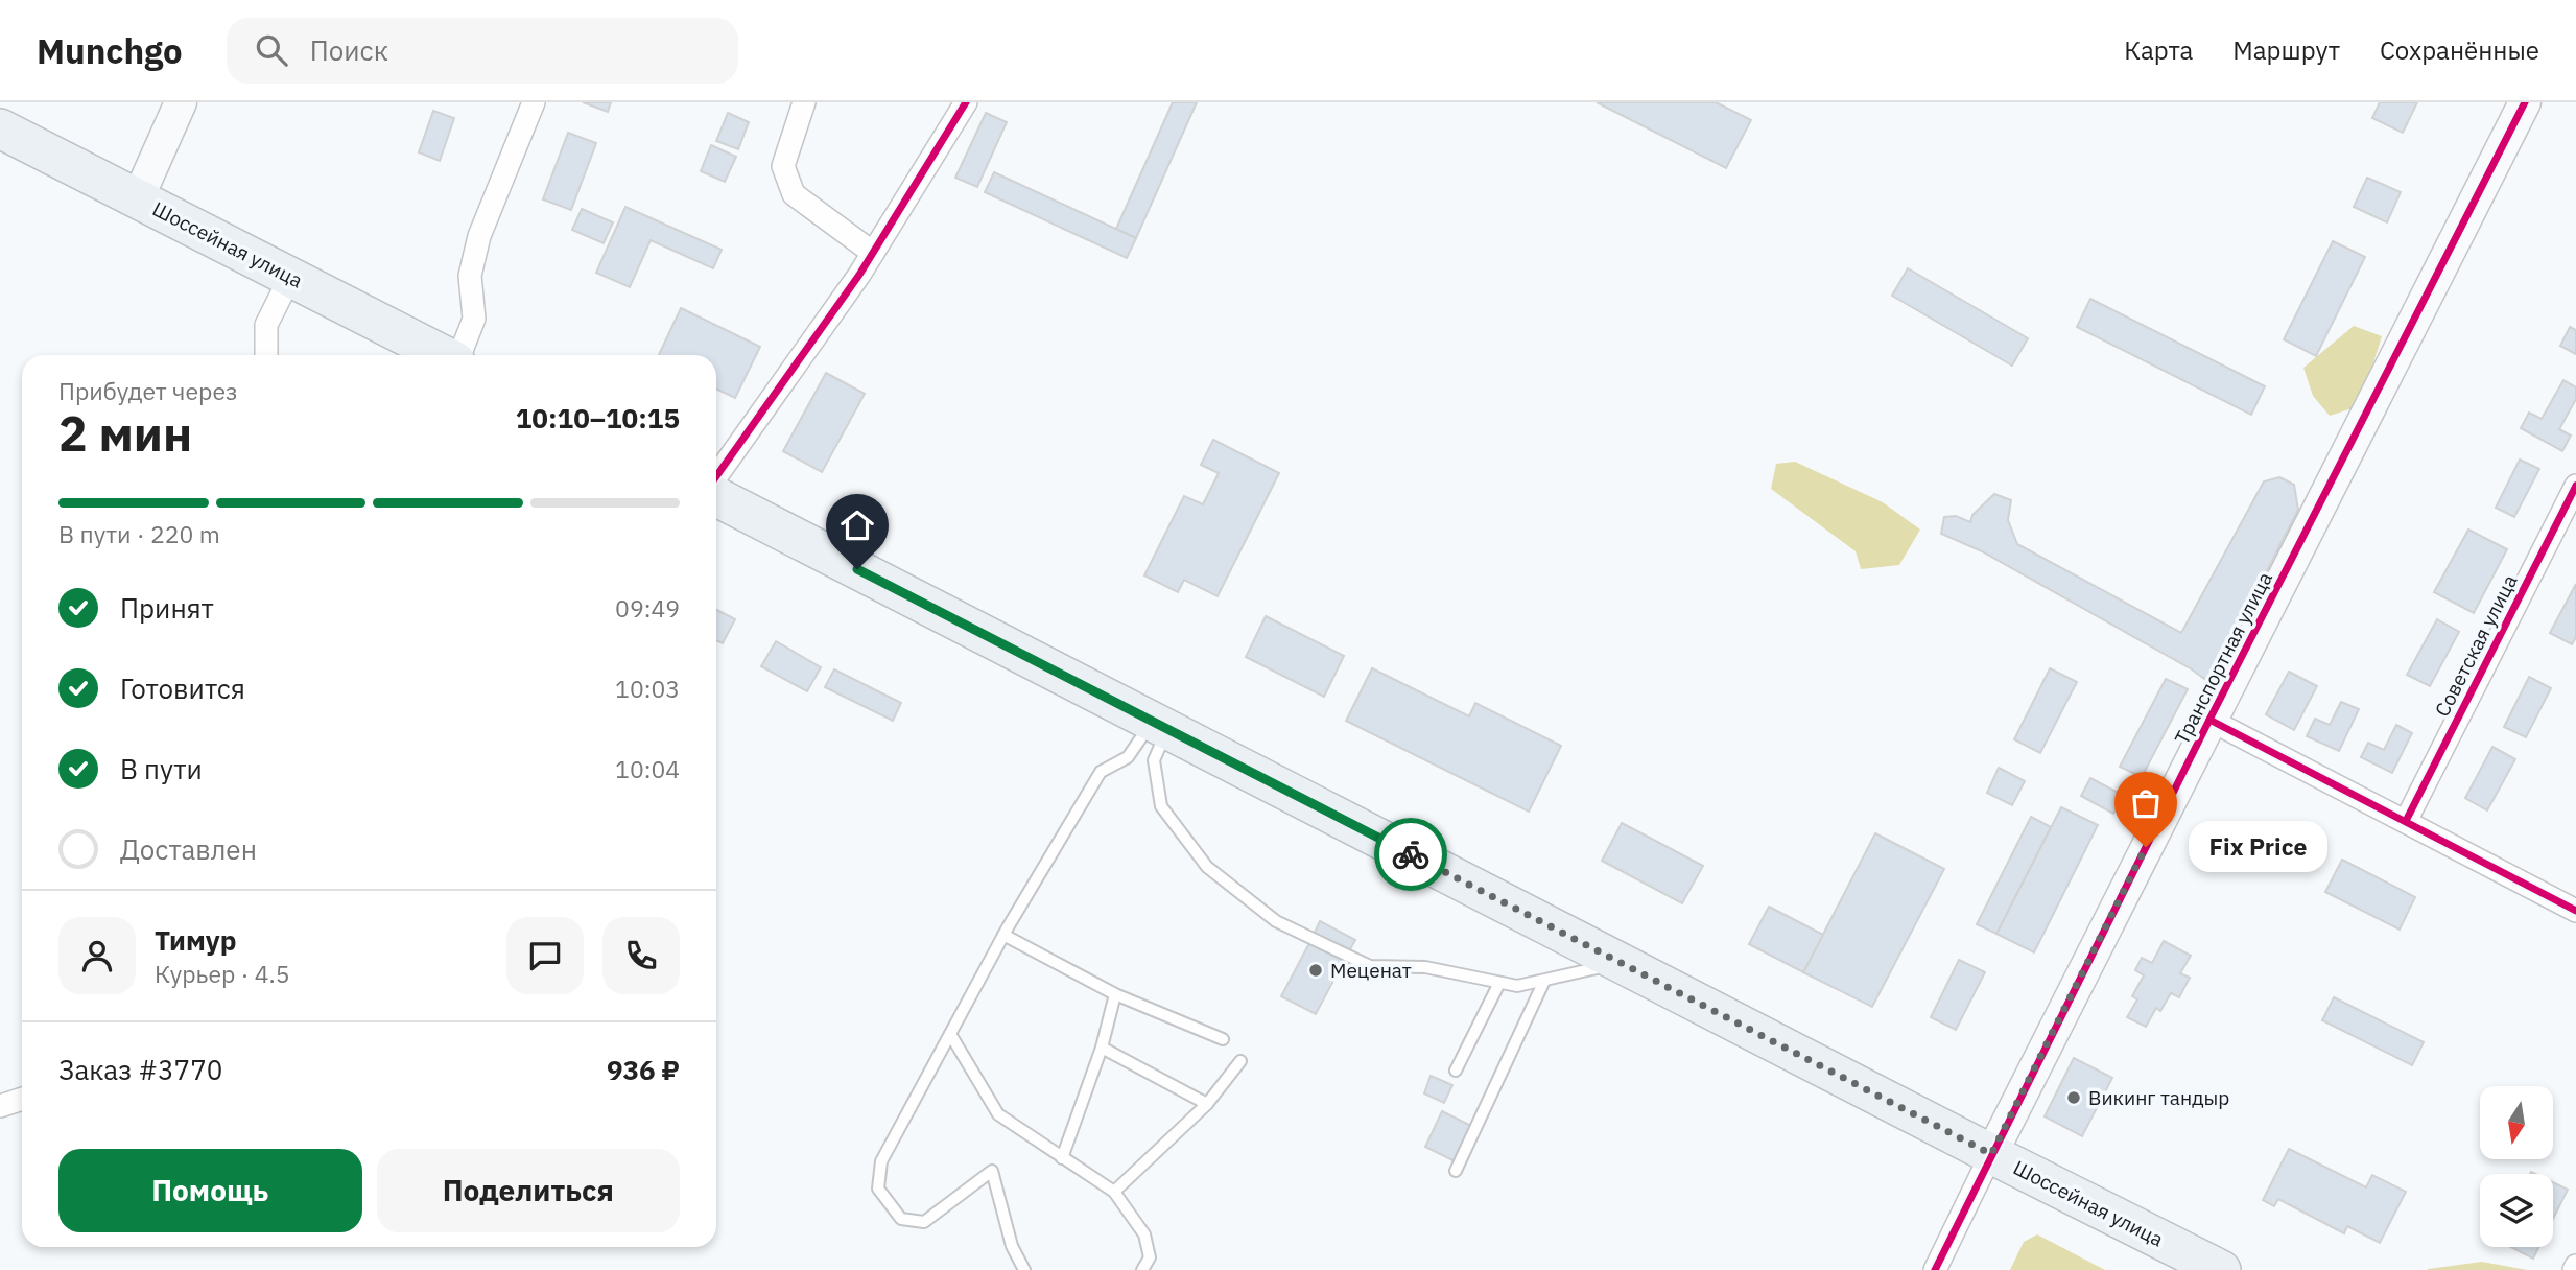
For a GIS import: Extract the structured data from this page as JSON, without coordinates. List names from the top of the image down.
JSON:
{
  "streets": {
    "highway": ["Шоссейная улица"],
    "street": ["Советская улица", "Транспортная улица"]
  },
  "crossings": [
    ["Шоссейная улица", "Транспортная улица"]
  ],
  "places": ["Fix Price", "Меценат", "Викинг тандыр"],
  "north": "bottom",
  "page": {
    "header": "Munchgo",
    "search": "Поиск",
    "nav": ["Карта", "Маршрут", "Сохранённые"],
    "heading": ["2 мин", "Прибудет через", "10:10–10:15"],
    "panel": [
      "Тимур",
      "Курьер · 4.5",
      "Заказ #3770",
      "936 ₽"
    ],
    "bar": "В пути · 220 m",
    "list": [
      ["Принят", "09:49"],
      ["Готовится", "10:03"],
      ["В пути", "10:04"],
      "Доставлен"
    ],
    "bubble": "Fix Price",
    "buttons": ["Помощь", "Поделиться"]
  }
}
